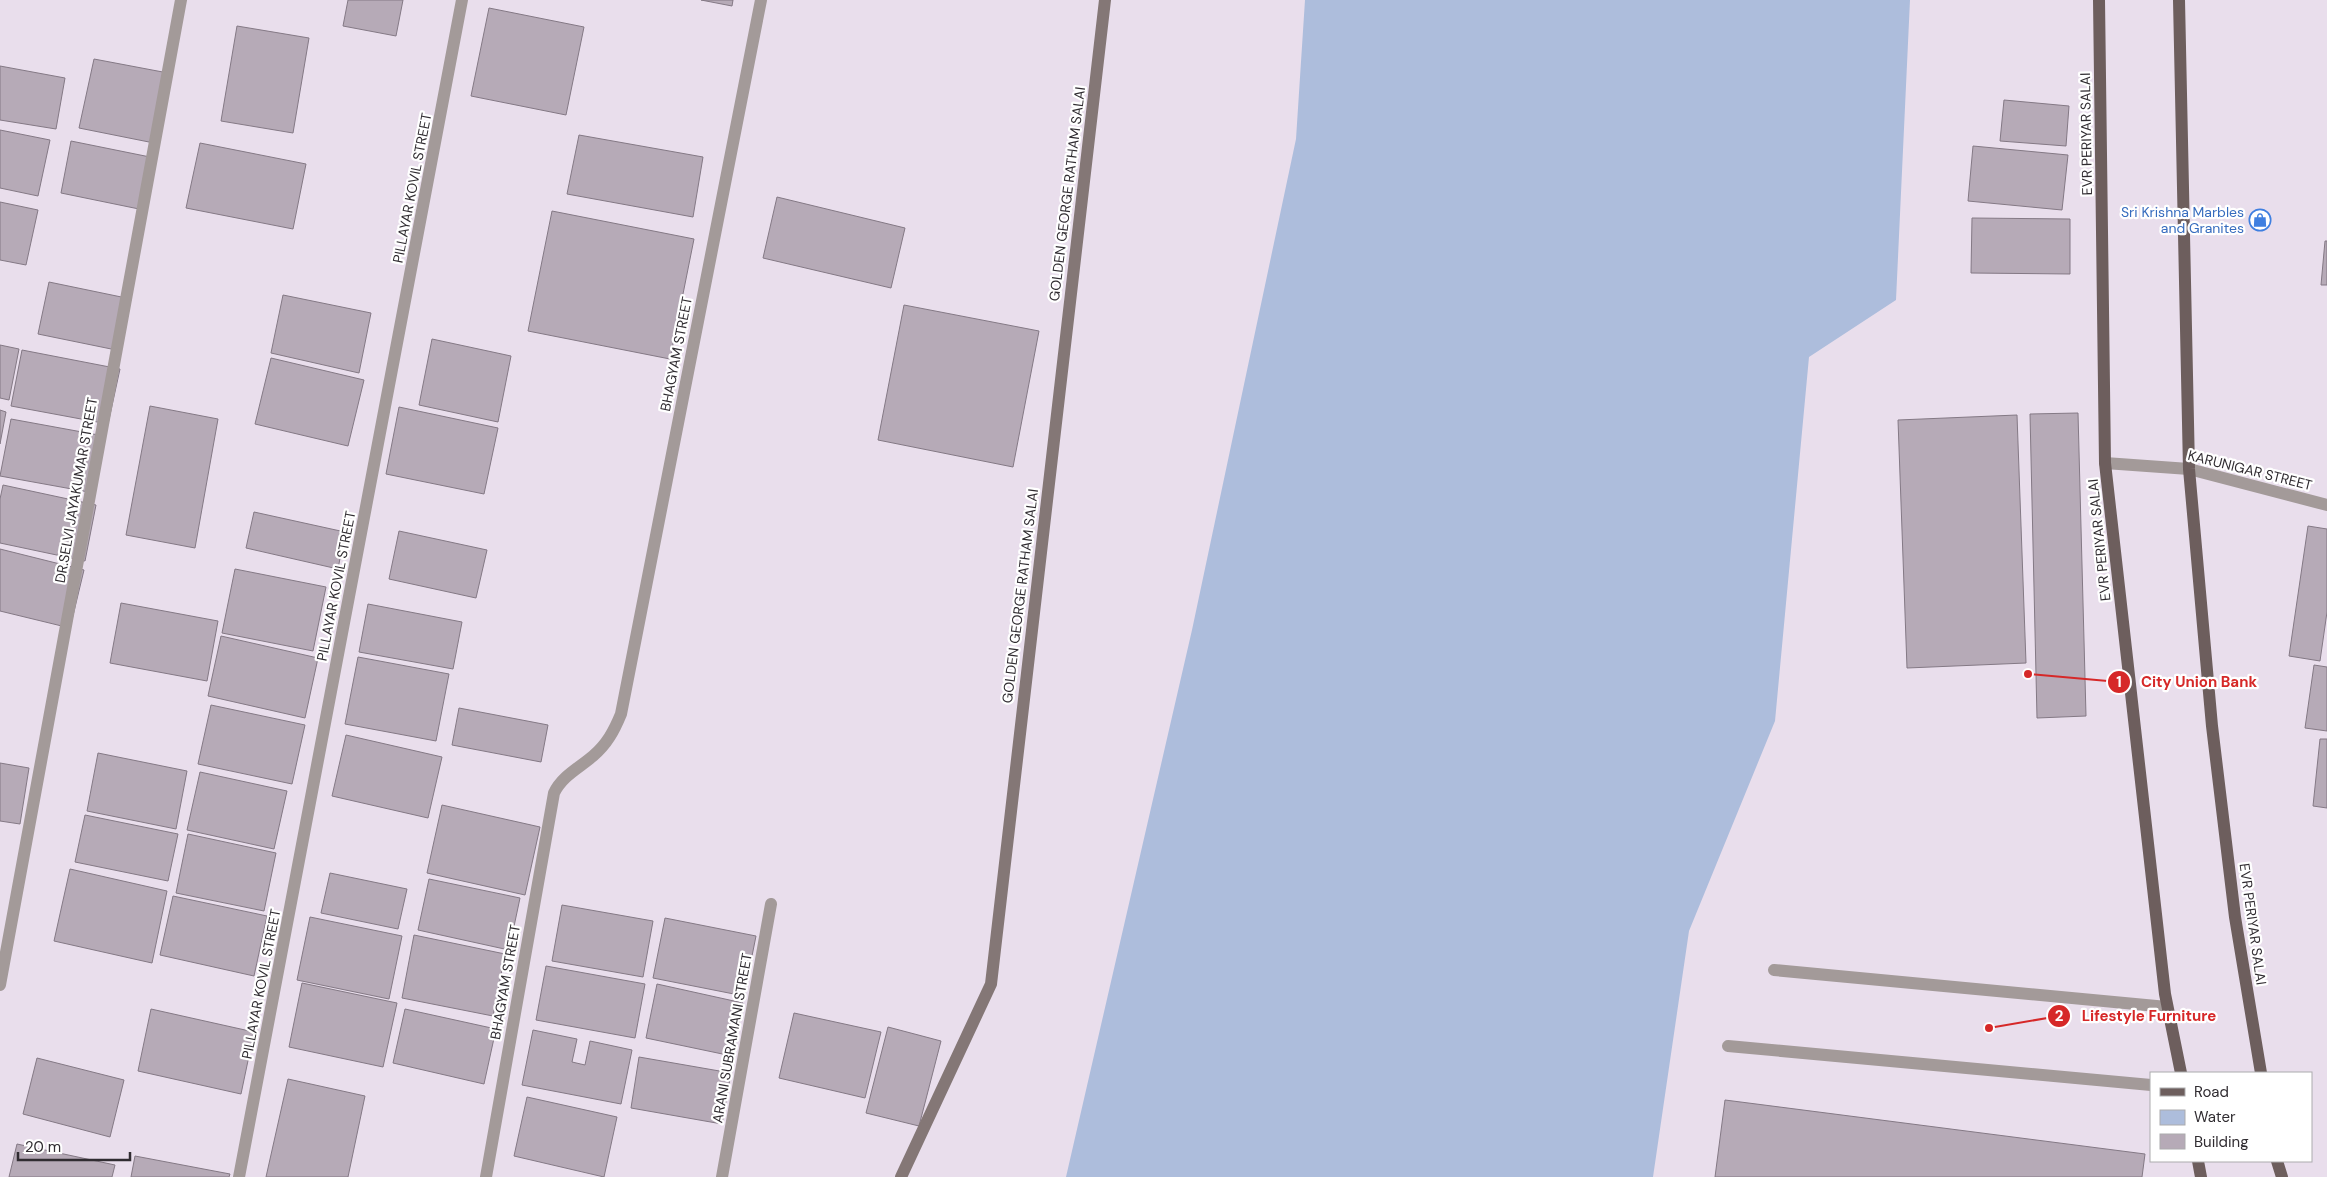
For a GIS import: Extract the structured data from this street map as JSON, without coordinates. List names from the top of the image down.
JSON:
{
  "streets": {
    "main road": ["EVR PERIYAR SALAI"],
    "street": [
      "PILLAYAR KOVIL STREET",
      "GOLDEN GEORGE RATHAM SALAI",
      "BHAGYAM STREET",
      "KARUNIGAR STREET",
      "DR.SELVI JAYAKUMAR STREET",
      "ARANI SUBRAMANI STREET"
    ]
  },
  "crossings": [
    ["EVR PERIYAR SALAI", "KARUNIGAR STREET"]
  ],
  "places": {
    "shop": ["Sri Krishna Marbles and Granites"],
    "other": ["City Union Bank", "Lifestyle Furniture"]
  },
  "legend": ["Road", "Water", "Building"],
  "scale_bar": "20 m"
}
